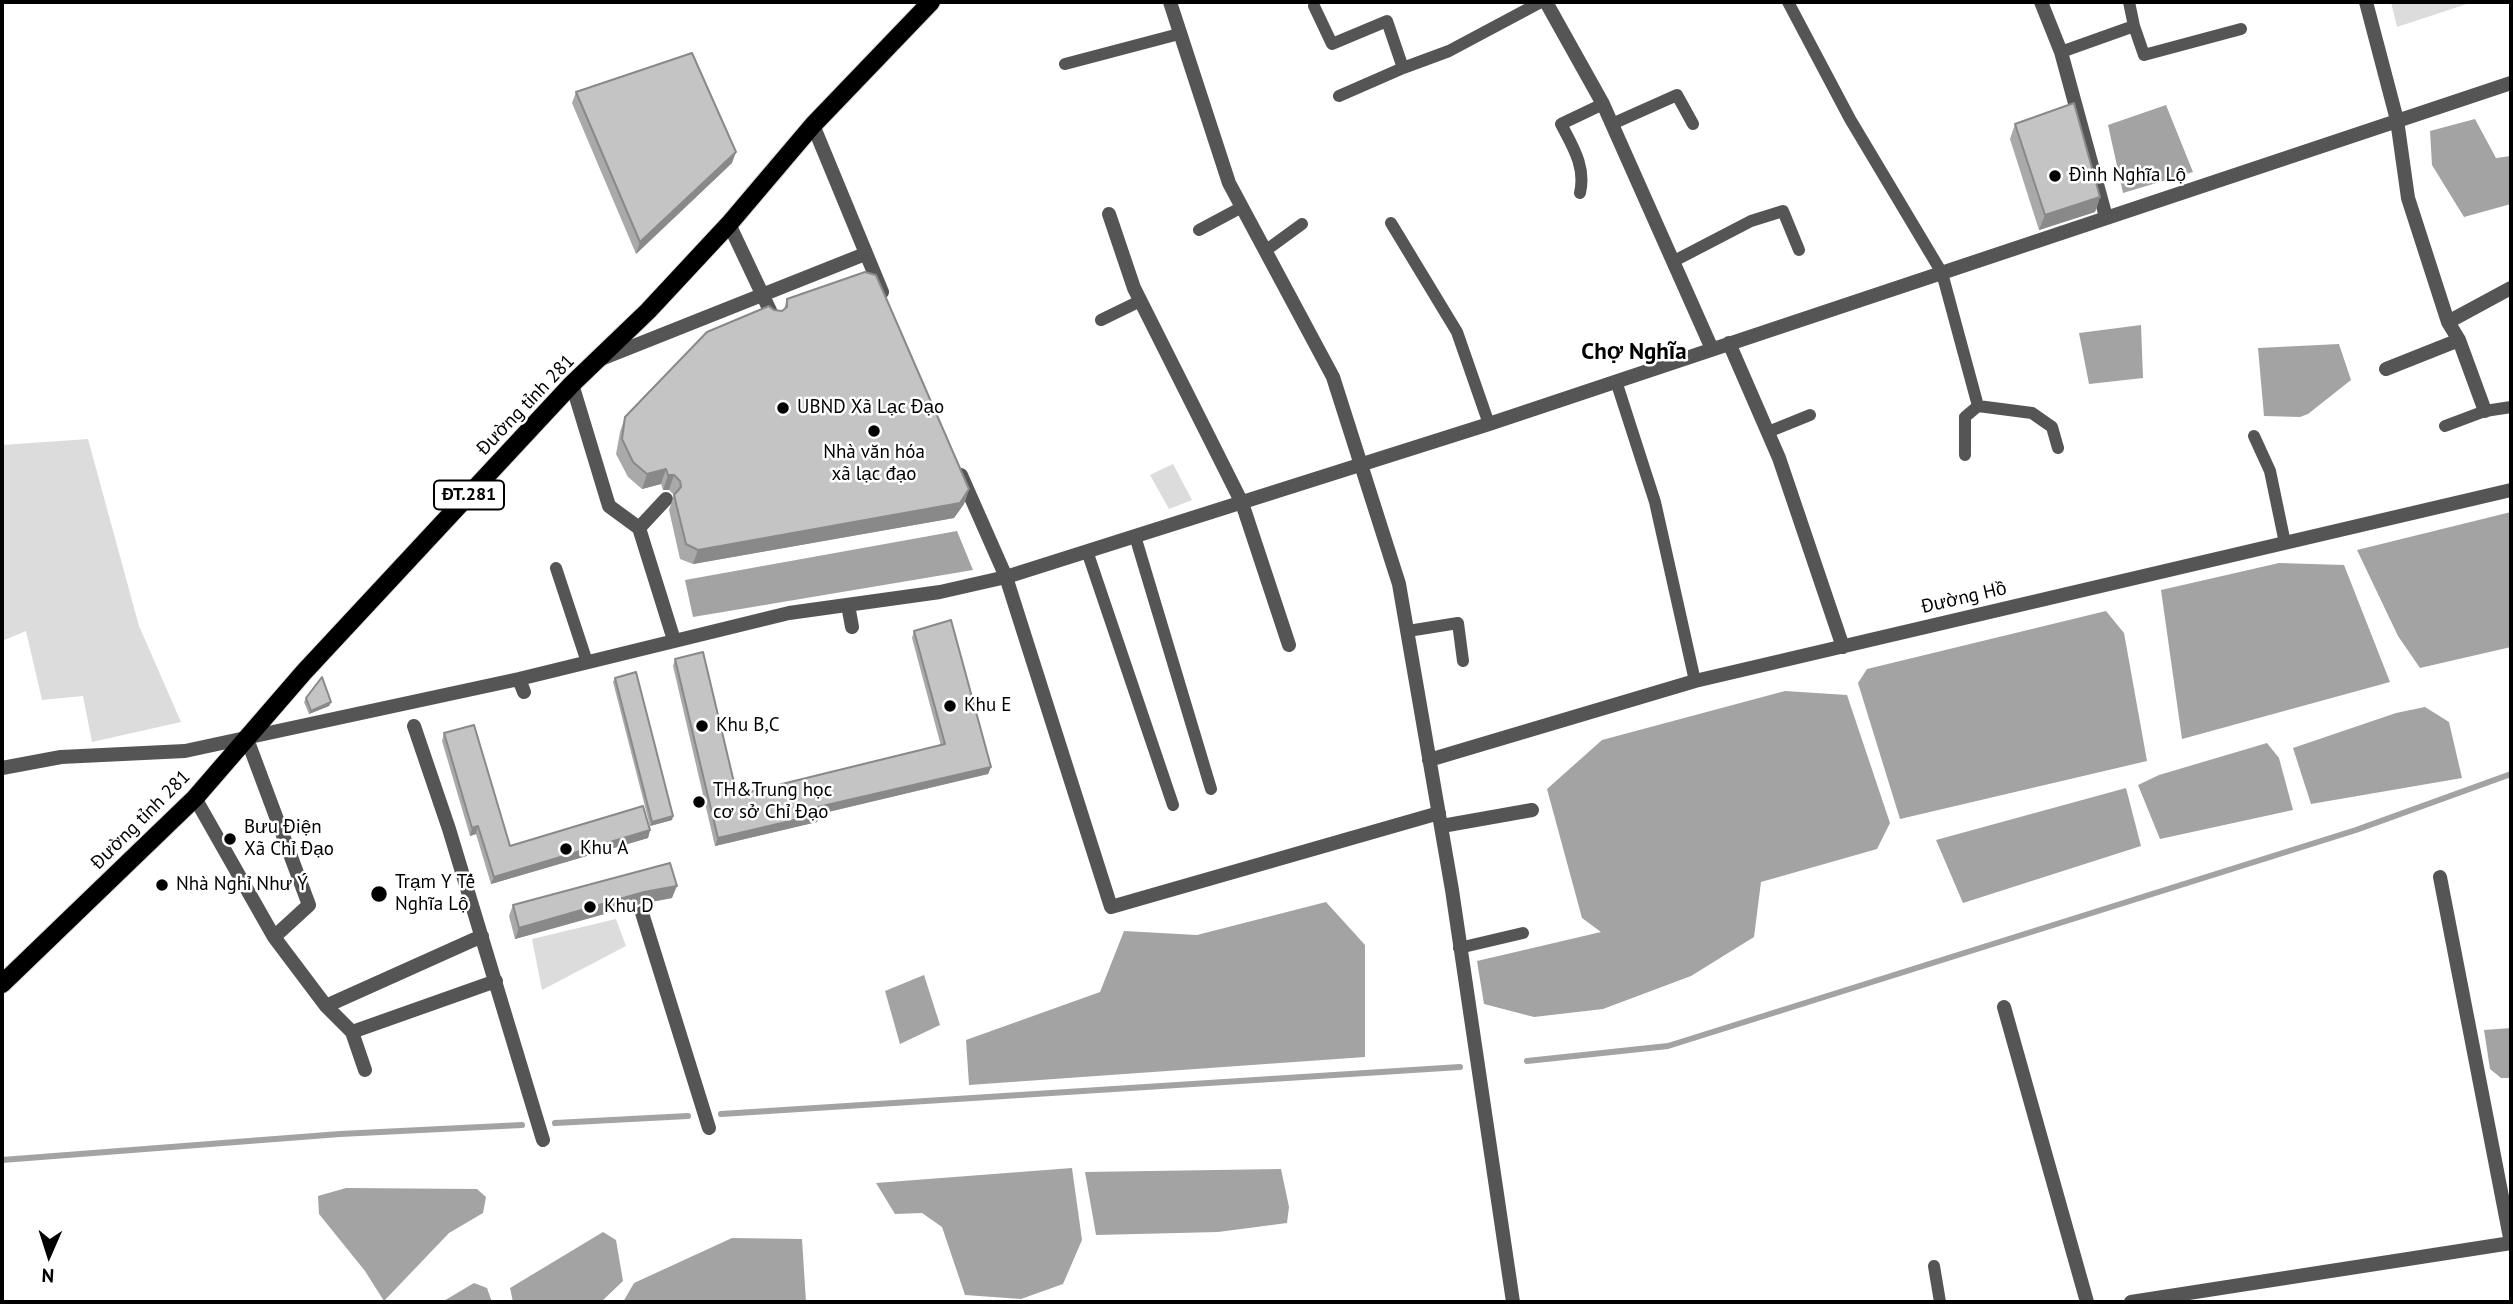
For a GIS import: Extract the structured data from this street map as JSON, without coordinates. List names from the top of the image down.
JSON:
{
  "streets": {
    "main road": ["Đường tỉnh 281", "ĐT.281"],
    "street": ["Đường Hồ"]
  },
  "districts": ["Chợ Nghĩa"],
  "places": [
    "Đình Nghĩa Lộ",
    "UBND Xã Lạc Đạo",
    "Nhà văn hóa xã lạc đạo",
    "Khu E",
    "Khu B,C",
    "TH&Trung học cơ sở Chỉ Đạo",
    "Bưu Điện Xã Chỉ Đạo",
    "Khu A",
    "Nhà Nghỉ Như Ý",
    "Trạm Y Tế Nghĩa Lộ",
    "Khu D"
  ],
  "north": "bottom"
}
